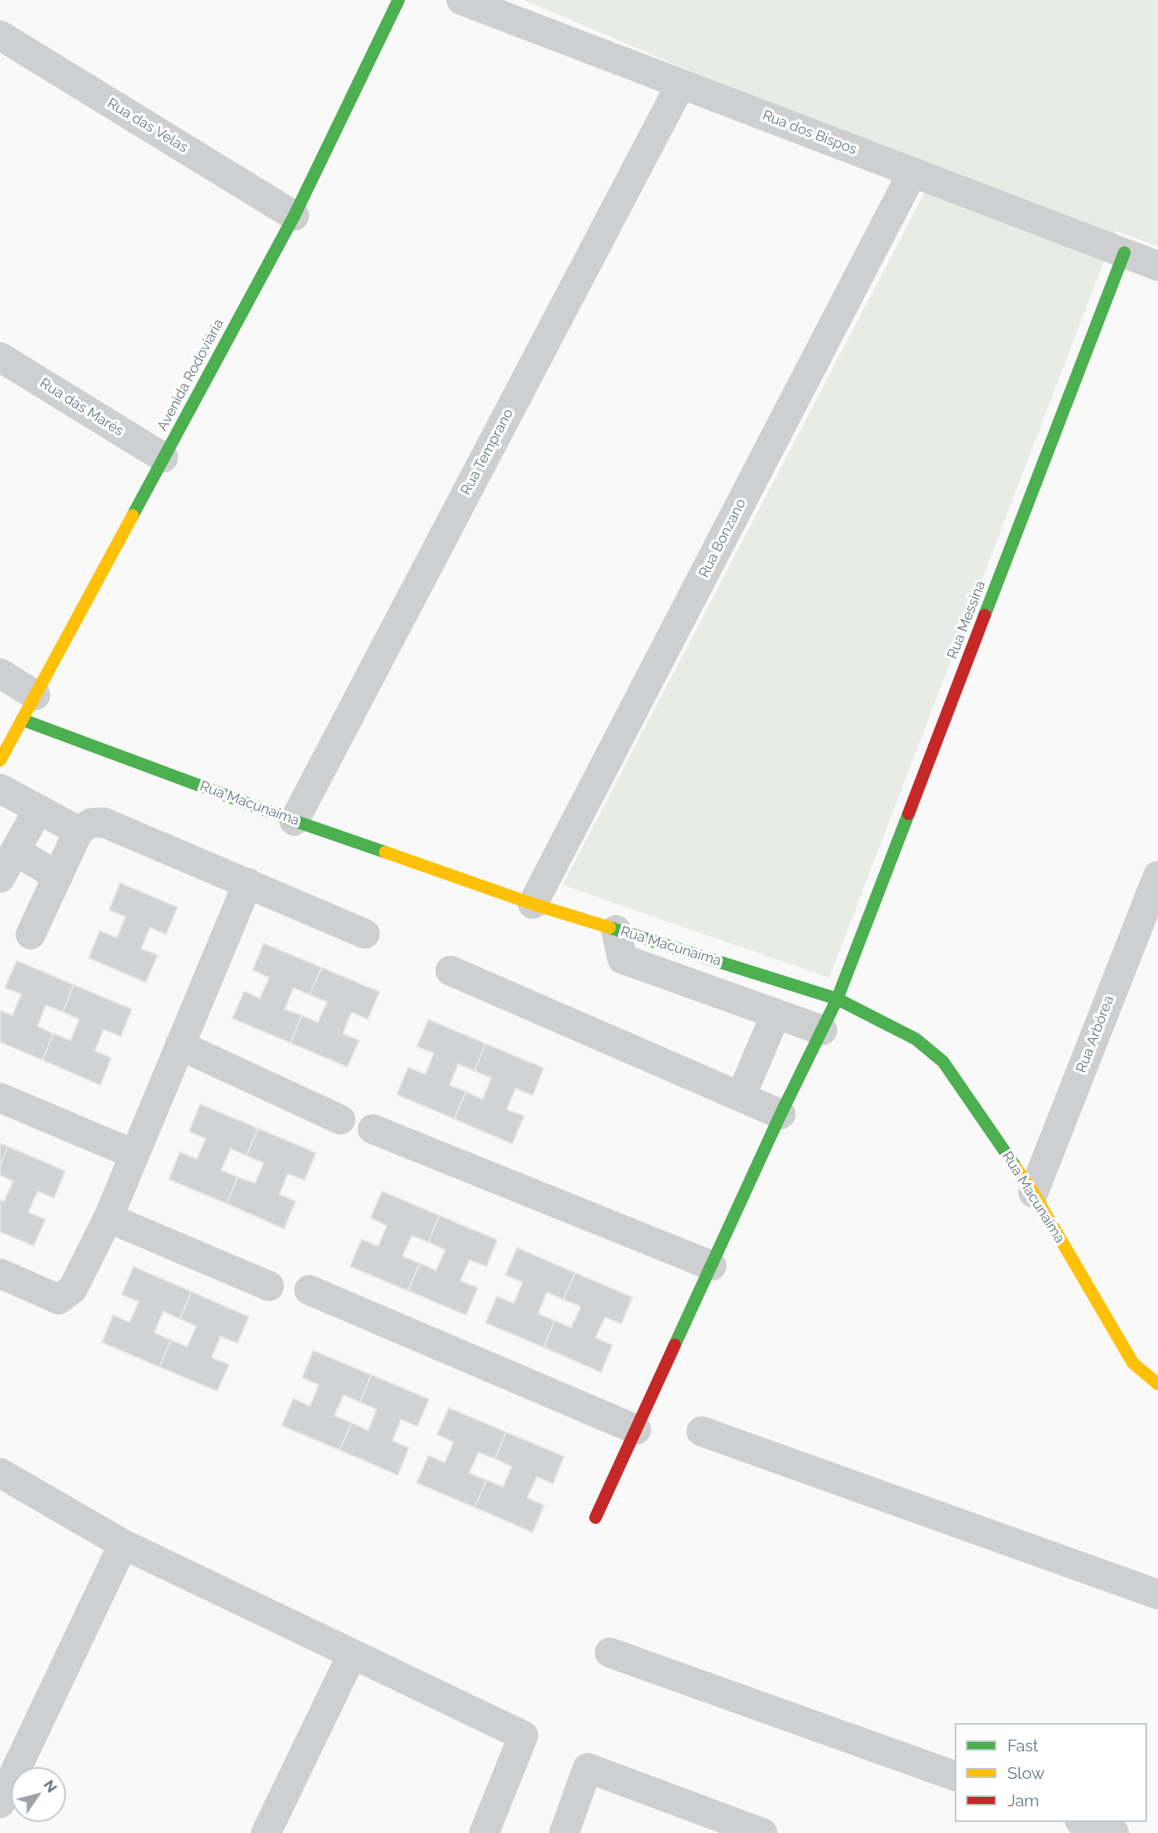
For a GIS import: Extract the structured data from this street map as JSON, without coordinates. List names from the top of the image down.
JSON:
{
  "streets": {
    "street": [
      "Rua das Velas",
      "Rua dos Bispos",
      "Avenida Rodoviária",
      "Rua das Marés",
      "Rua Temprano",
      "Rua Bonzano",
      "Rua Messina",
      "Rua Macunaíma",
      "Rua Arbórea"
    ]
  },
  "crossings": [
    ["Rua das Velas", "Avenida Rodoviária"],
    ["Rua dos Bispos", "Rua Temprano"],
    ["Rua dos Bispos", "Rua Bonzano"],
    ["Rua dos Bispos", "Rua Messina"],
    ["Avenida Rodoviária", "Rua das Marés"],
    ["Avenida Rodoviária", "Rua Macunaíma"],
    ["Rua Temprano", "Rua Macunaíma"],
    ["Rua Bonzano", "Rua Macunaíma"],
    ["Rua Messina", "Rua Macunaíma"],
    ["Rua Macunaíma", "Rua Arbórea"]
  ],
  "legend": ["Fast", "Slow", "Jam"],
  "north": "top right"
}
